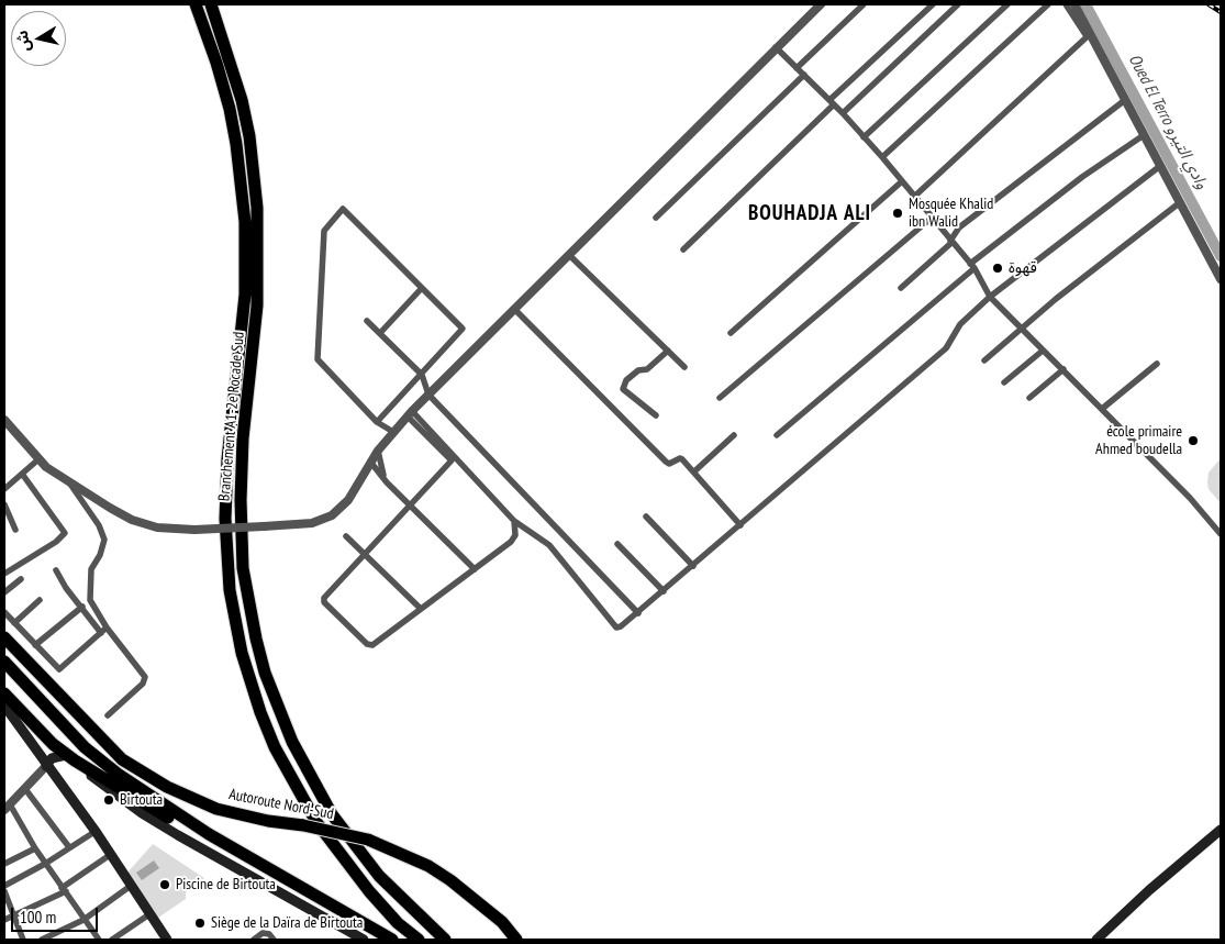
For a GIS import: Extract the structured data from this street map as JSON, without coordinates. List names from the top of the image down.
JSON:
{
  "streets": {
    "highway": ["Branchement A1-2e Rocade Sud", "Autoroute Nord-Sud"]
  },
  "districts": ["BOUHADJA ALI"],
  "water": ["Oued El Terro وادي التيرو"],
  "places": [
    "Mosquée Khalid ibn Walid",
    "قهوة",
    "école primaire Ahmed boudella",
    "Birtouta",
    "Piscine de Birtouta",
    "Siège de la Daïra de Birtouta"
  ],
  "scale_bar": "100 m",
  "north": "left"
}
